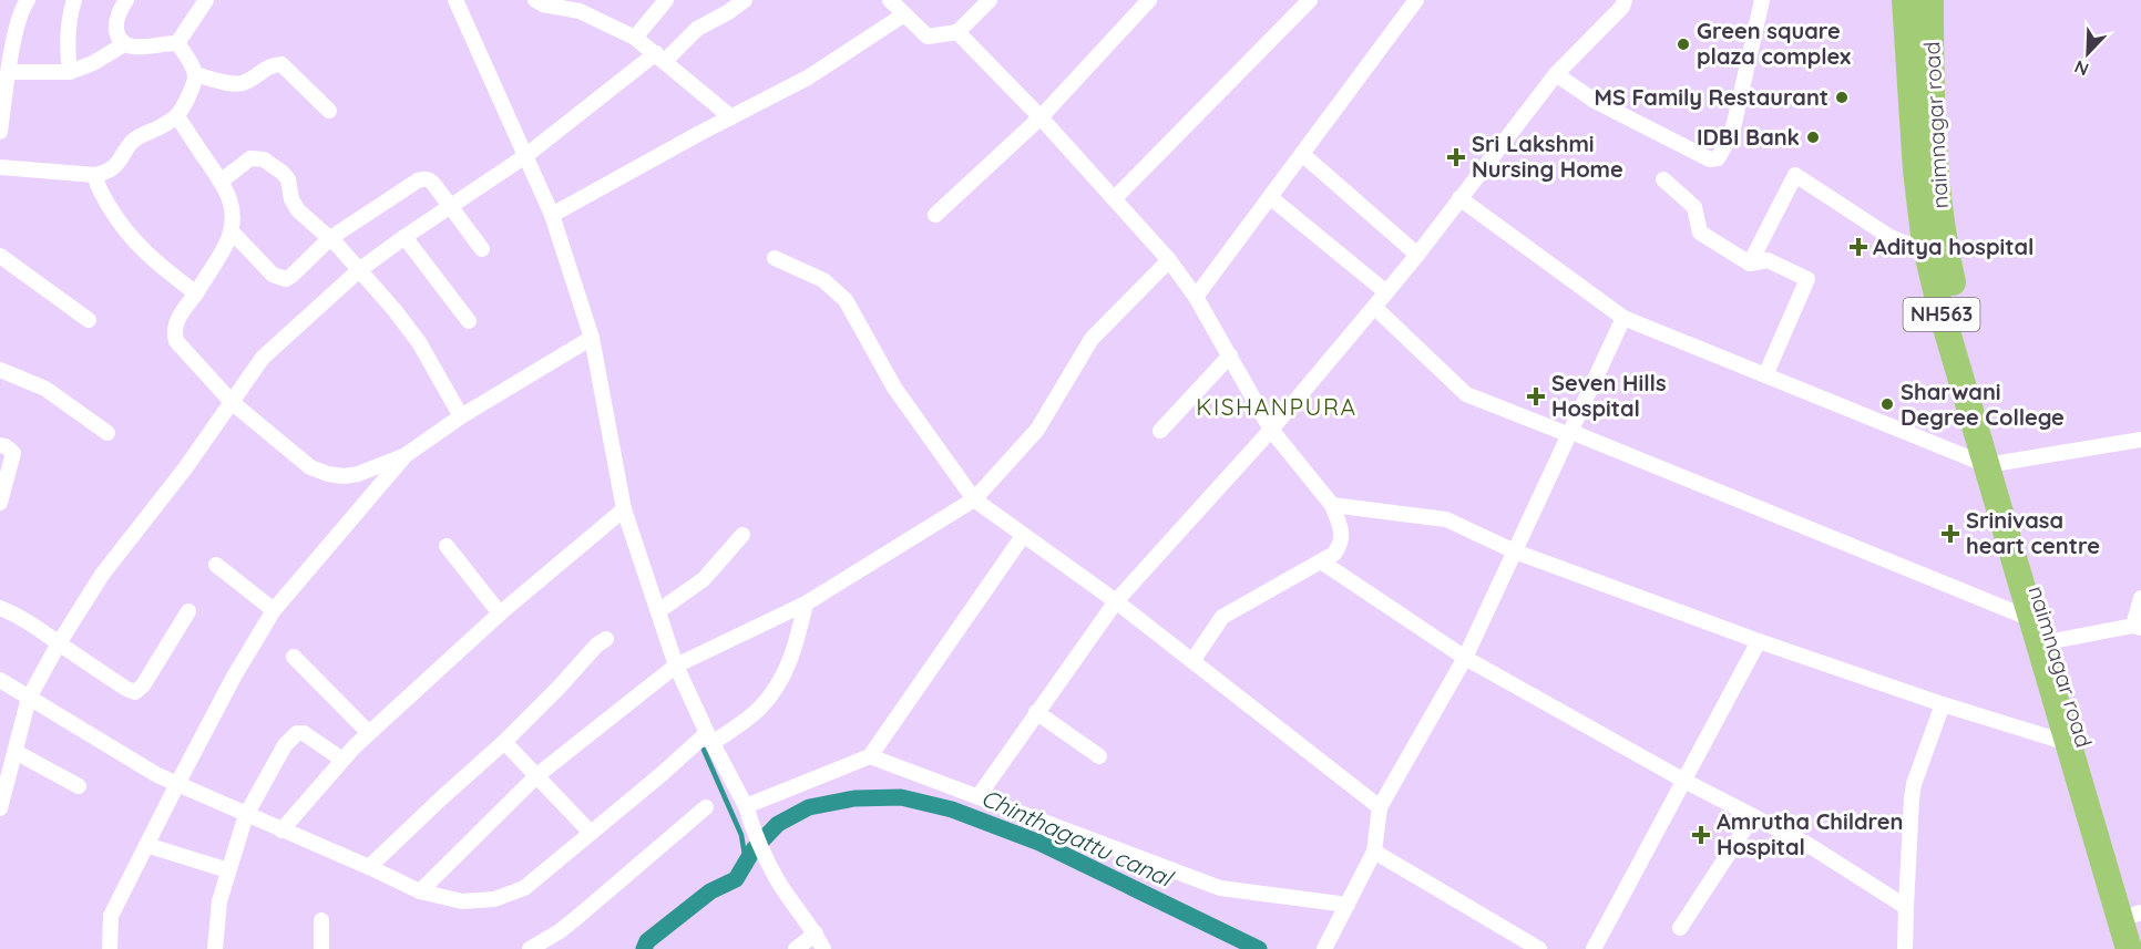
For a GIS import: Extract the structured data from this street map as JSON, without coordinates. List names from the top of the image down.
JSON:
{
  "streets": {
    "highway": ["naimnagar road", "NH563"]
  },
  "crossings": [
    ["naimnagar road", "NH563"]
  ],
  "districts": ["KISHANPURA"],
  "water": ["Chinthagattu canal"],
  "places": {
    "other": [
      "Green square plaza complex",
      "MS Family Restaurant",
      "IDBI Bank",
      "Sharwani Degree College"
    ],
    "health": [
      "Sri Lakshmi Nursing Home",
      "Aditya hospital",
      "Seven Hills Hospital",
      "Srinivasa heart centre",
      "Amrutha Children Hospital"
    ]
  },
  "north": "bottom left"
}
